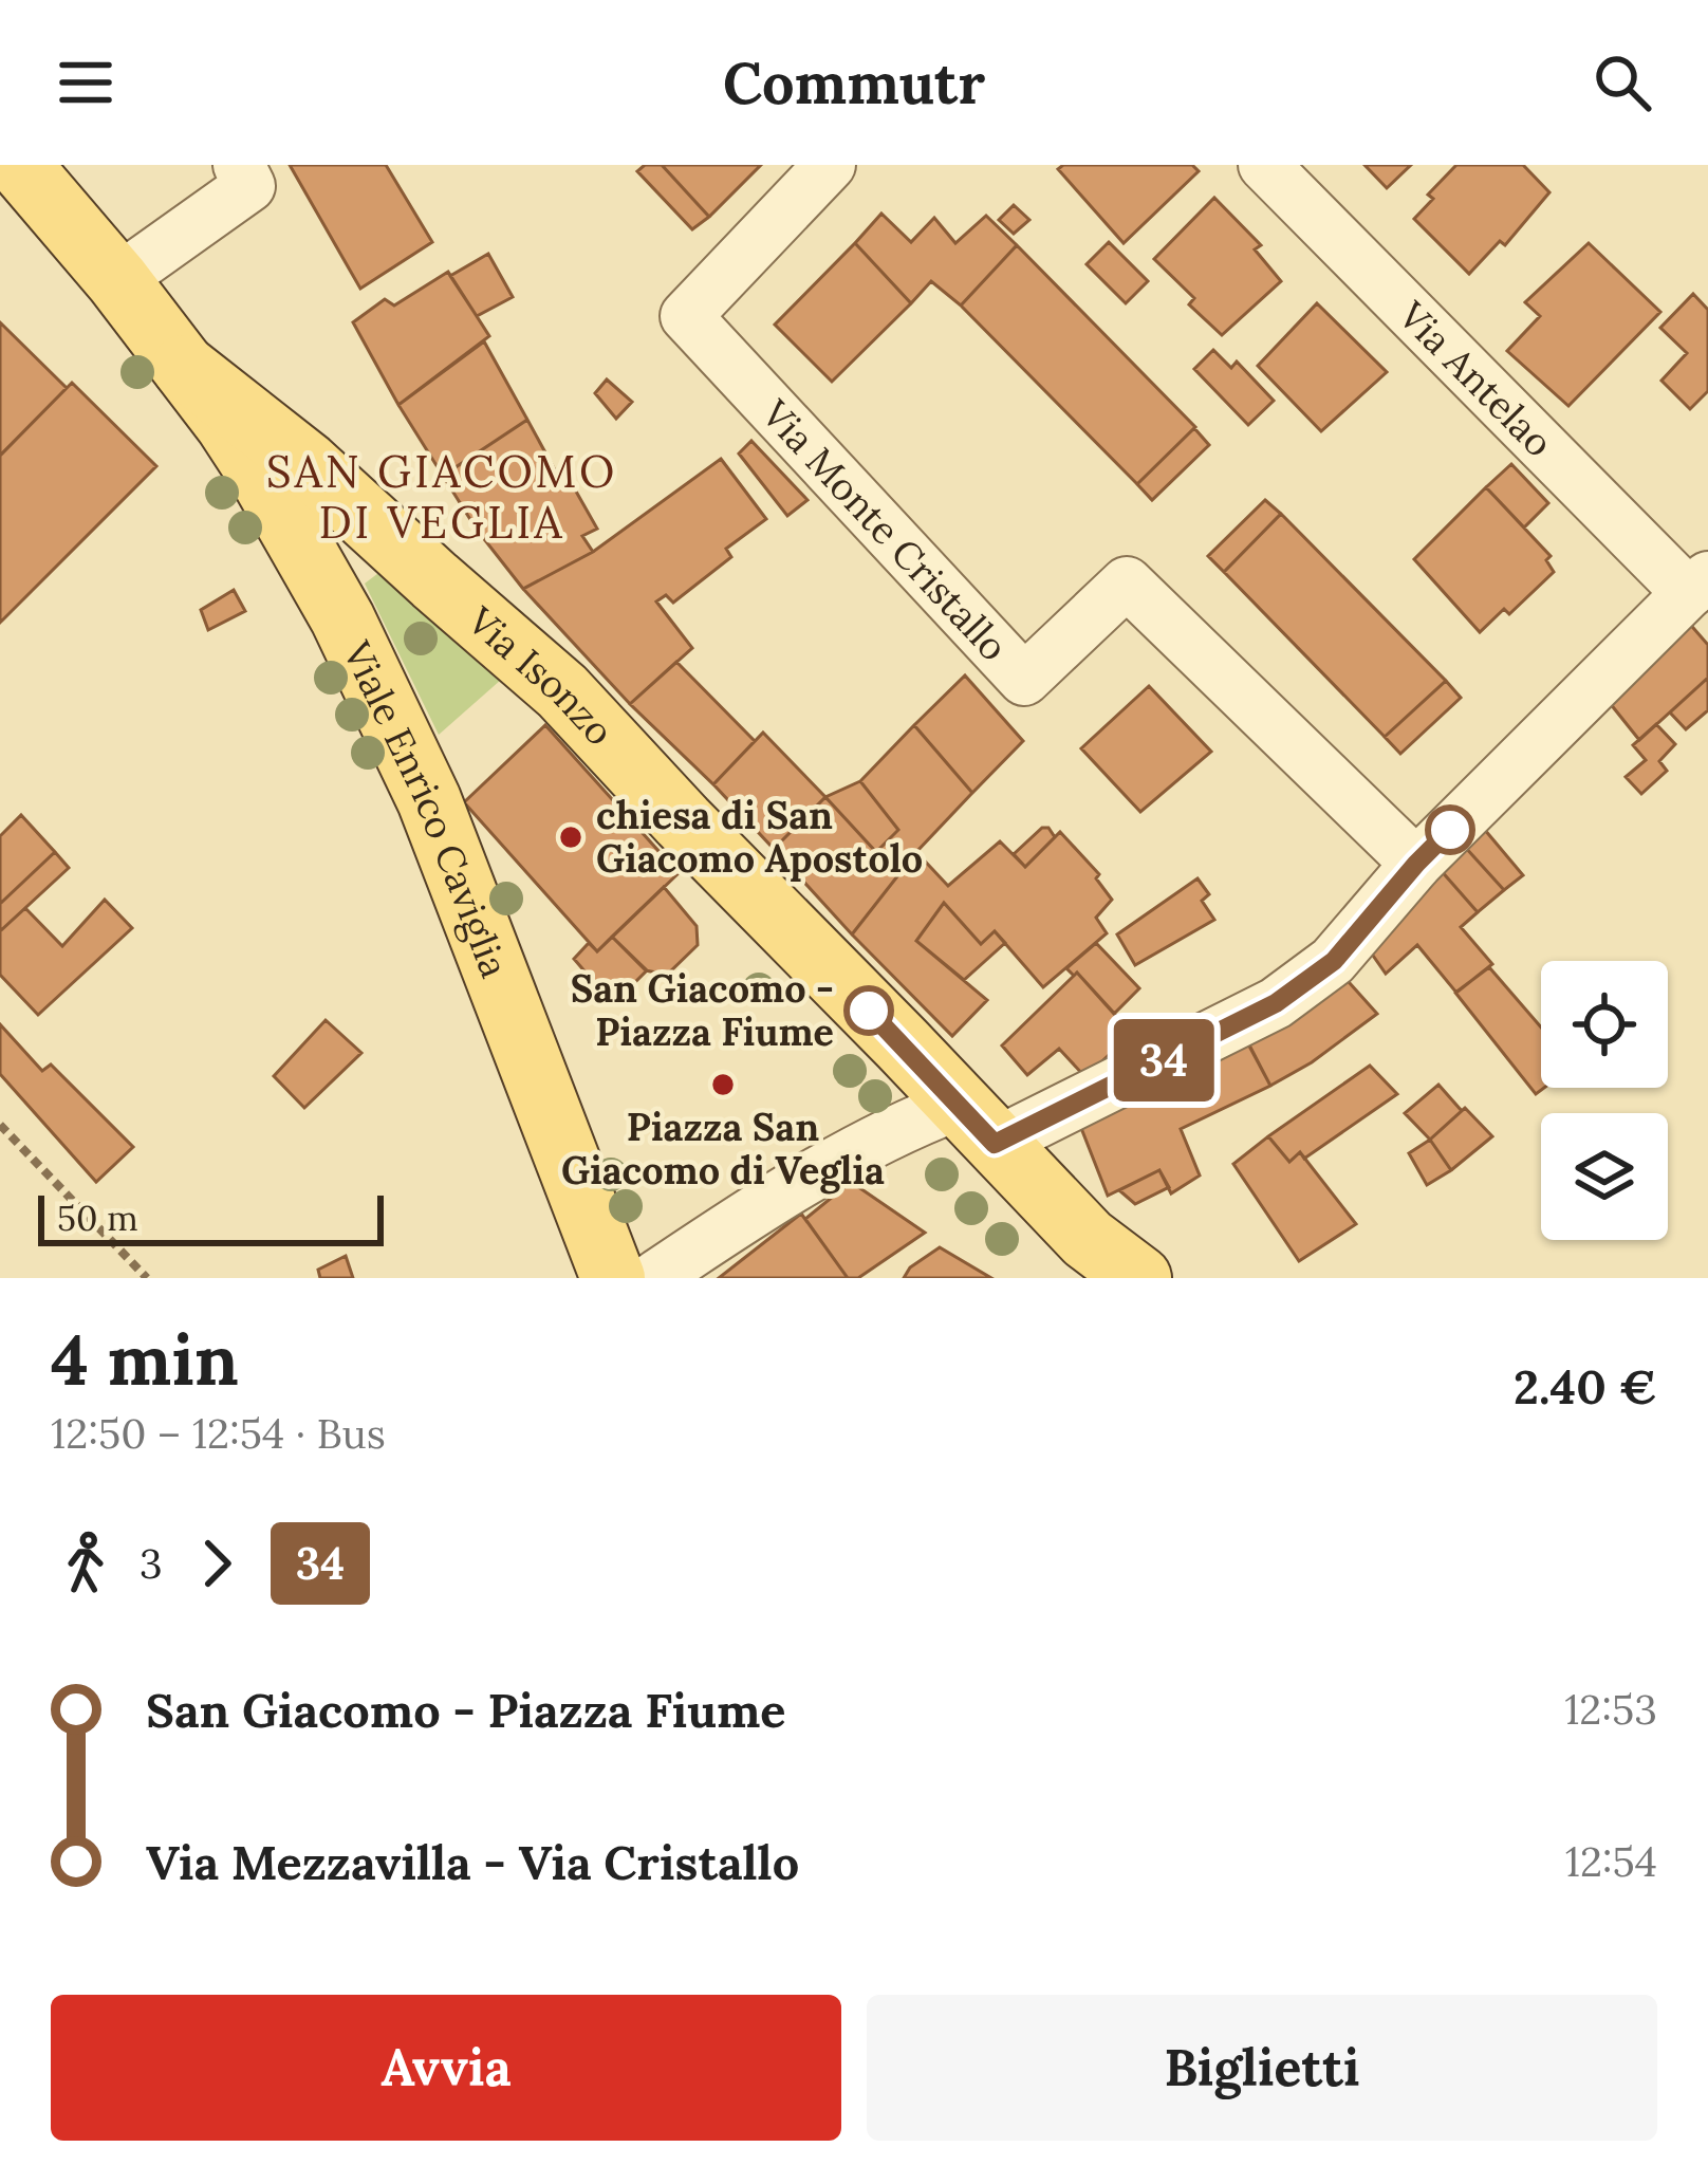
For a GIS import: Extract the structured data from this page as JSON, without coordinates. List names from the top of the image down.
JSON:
{
  "streets": {
    "main road": ["Via Isonzo", "Viale Enrico Caviglia"],
    "street": ["Via Antelao", "Via Monte Cristallo"]
  },
  "crossings": [
    ["Via Isonzo", "Viale Enrico Caviglia"]
  ],
  "districts": ["SAN GIACOMO DI VEGLIA"],
  "places": ["chiesa di San Giacomo Apostolo", "San Giacomo - Piazza Fiume", "Piazza San Giacomo di Veglia"],
  "lines": ["bus line 34"],
  "scale_bar": "50 m",
  "page": {
    "header": "Commutr",
    "on_map": "34",
    "scale": "50 m",
    "heading": ["4 min", "12:50 – 12:54 · Bus", "2.40 €"],
    "legs": ["3", "34"],
    "list": [
      {
        "name": "San Giacomo - Piazza Fiume",
        "value": "12:53"
      },
      {
        "name": "Via Mezzavilla - Via Cristallo",
        "value": "12:54"
      }
    ],
    "buttons": ["Avvia", "Biglietti"]
  }
}
